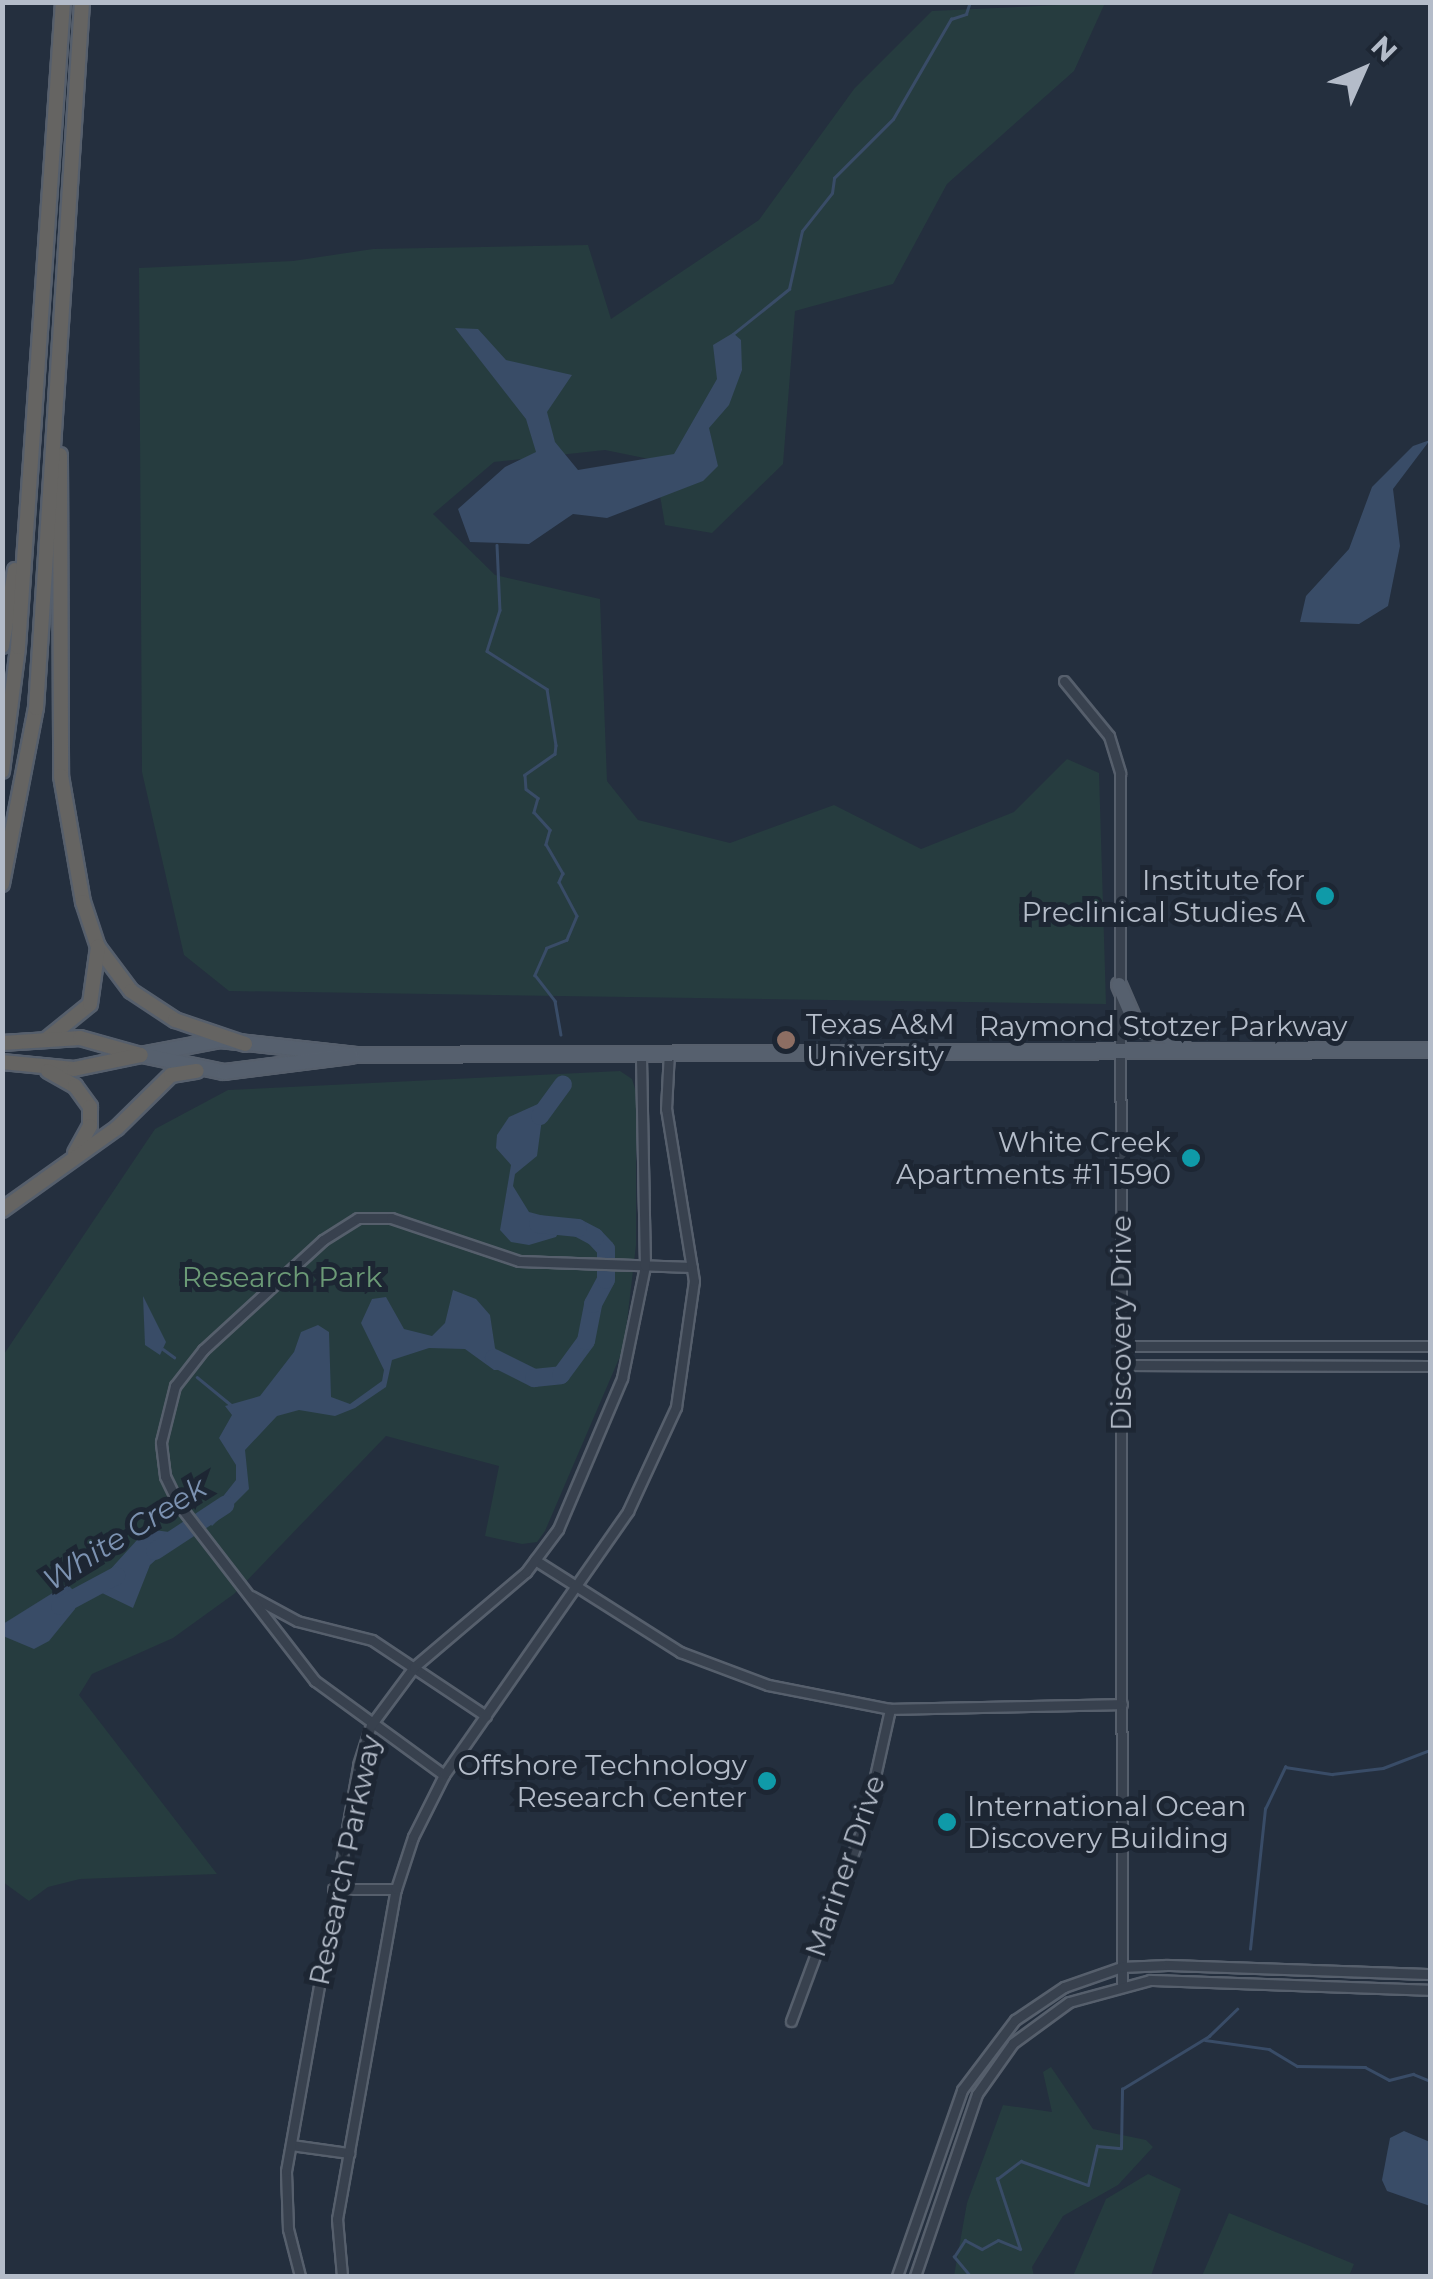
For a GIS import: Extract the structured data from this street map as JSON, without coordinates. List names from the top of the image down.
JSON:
{
  "streets": {
    "highway": ["Raymond Stotzer Parkway"],
    "street": ["Discovery Drive", "Research Parkway", "Mariner Drive"]
  },
  "crossings": [
    ["Raymond Stotzer Parkway", "Discovery Drive"],
    ["Raymond Stotzer Parkway", "Research Parkway"]
  ],
  "water": ["White Creek"],
  "parks": ["Research Park"],
  "places": [
    "Institute for Preclinical Studies A",
    "Texas A&M University",
    "White Creek Apartments #1 1590",
    "Offshore Technology Research Center",
    "International Ocean Discovery Building"
  ],
  "north": "top right"
}
